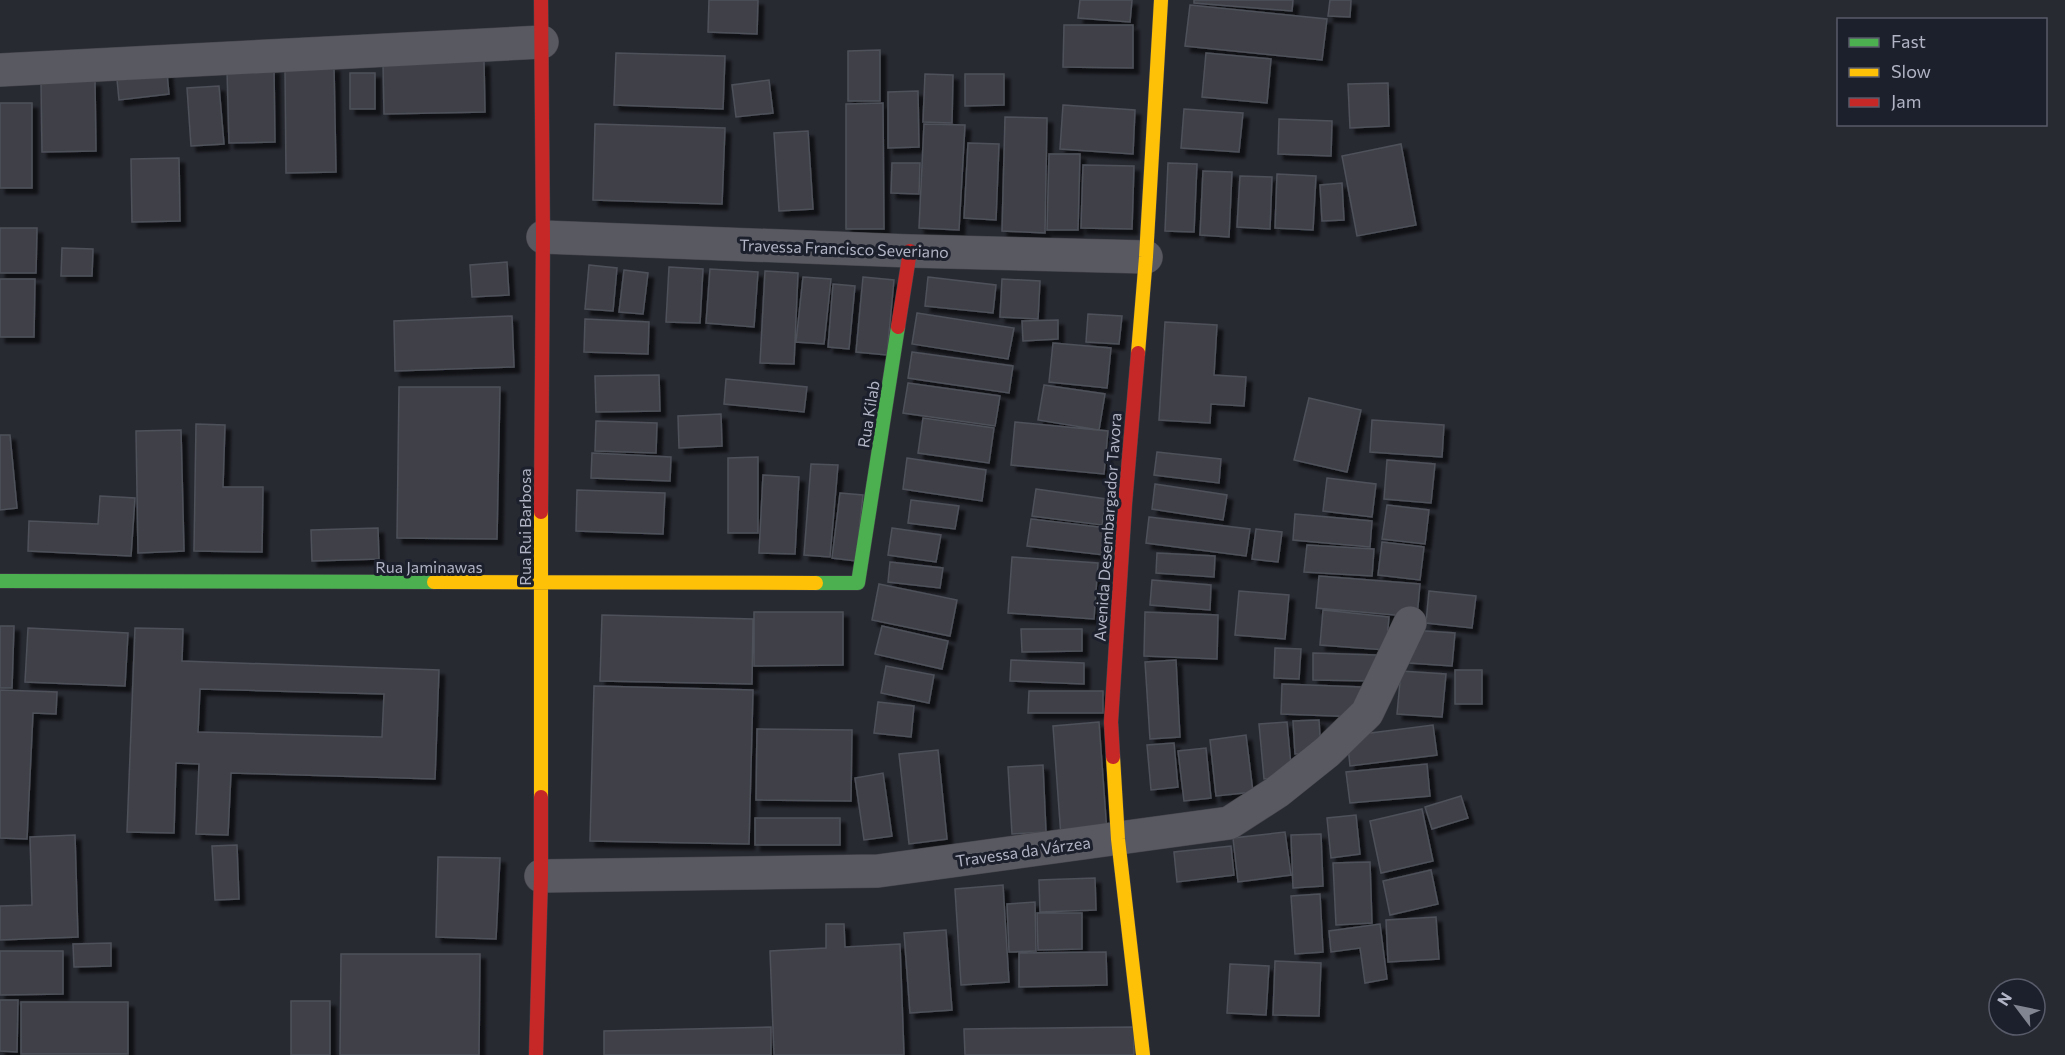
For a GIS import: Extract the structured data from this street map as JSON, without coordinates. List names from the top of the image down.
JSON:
{
  "streets": {
    "street": [
      "Travessa Francisco Severiano",
      "Rua Kilab",
      "Rua Rui Barbosa",
      "Avenida Desembargador Tavora",
      "Rua Jaminawas",
      "Travessa da Várzea"
    ]
  },
  "crossings": [
    ["Travessa Francisco Severiano", "Rua Kilab"],
    ["Travessa Francisco Severiano", "Rua Rui Barbosa"],
    ["Travessa Francisco Severiano", "Avenida Desembargador Tavora"],
    ["Rua Kilab", "Rua Jaminawas"],
    ["Rua Rui Barbosa", "Rua Jaminawas"],
    ["Rua Rui Barbosa", "Travessa da Várzea"],
    ["Avenida Desembargador Tavora", "Travessa da Várzea"]
  ],
  "legend": ["Fast", "Slow", "Jam"],
  "north": "top left"
}
